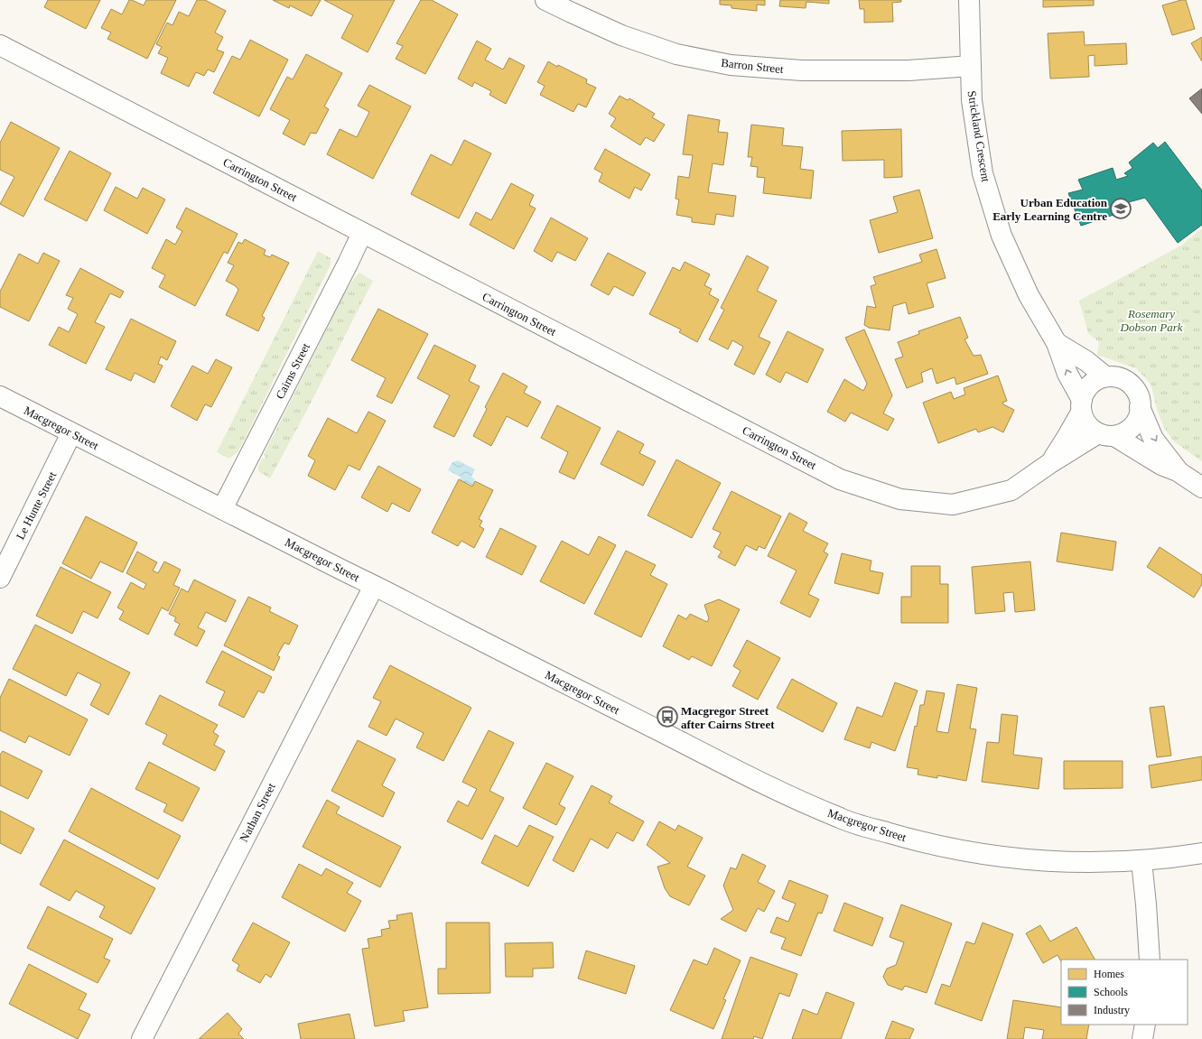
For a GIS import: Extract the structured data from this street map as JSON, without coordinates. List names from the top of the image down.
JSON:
{
  "streets": {
    "street": [
      "Barron Street",
      "Strickland Crescent",
      "Carrington Street",
      "Cairns Street",
      "Macgregor Street",
      "Le Hunte Street",
      "Nathan Street"
    ]
  },
  "crossings": [
    ["Barron Street", "Strickland Crescent"],
    ["Strickland Crescent", "Carrington Street"],
    ["Carrington Street", "Cairns Street"],
    ["Cairns Street", "Macgregor Street"],
    ["Macgregor Street", "Le Hunte Street"],
    ["Macgregor Street", "Nathan Street"]
  ],
  "parks": ["Rosemary Dobson Park"],
  "places": {
    "school or university": ["Urban Education Early Learning Centre"],
    "bus stop": ["Macgregor Street after Cairns Street"]
  },
  "legend": ["Homes", "Schools", "Industry"]
}
